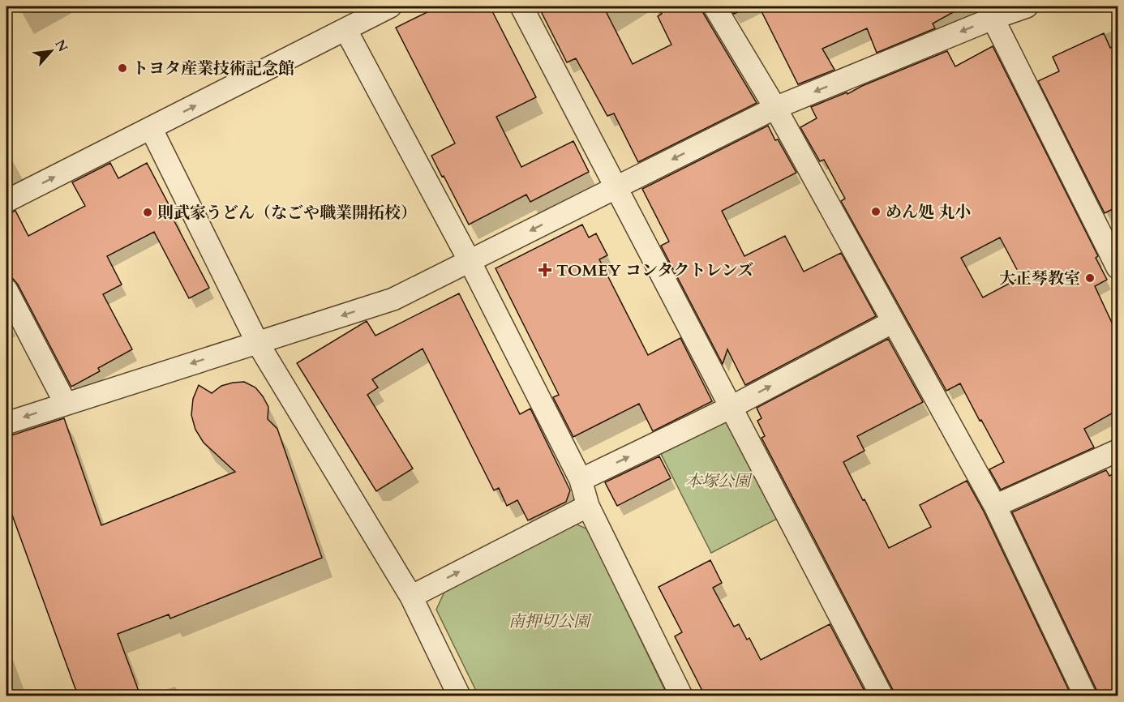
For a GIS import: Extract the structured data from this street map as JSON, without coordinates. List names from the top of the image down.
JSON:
{
  "parks": ["本塚公園", "南押切公園"],
  "places": {
    "other": [
      "トヨタ産業技術記念館",
      "めん処 丸小",
      "則武家うどん（なごや職業開拓校）",
      "大正琴教室"
    ],
    "health": ["TOMEY コンタクトレンズ"]
  },
  "north": "top right"
}
